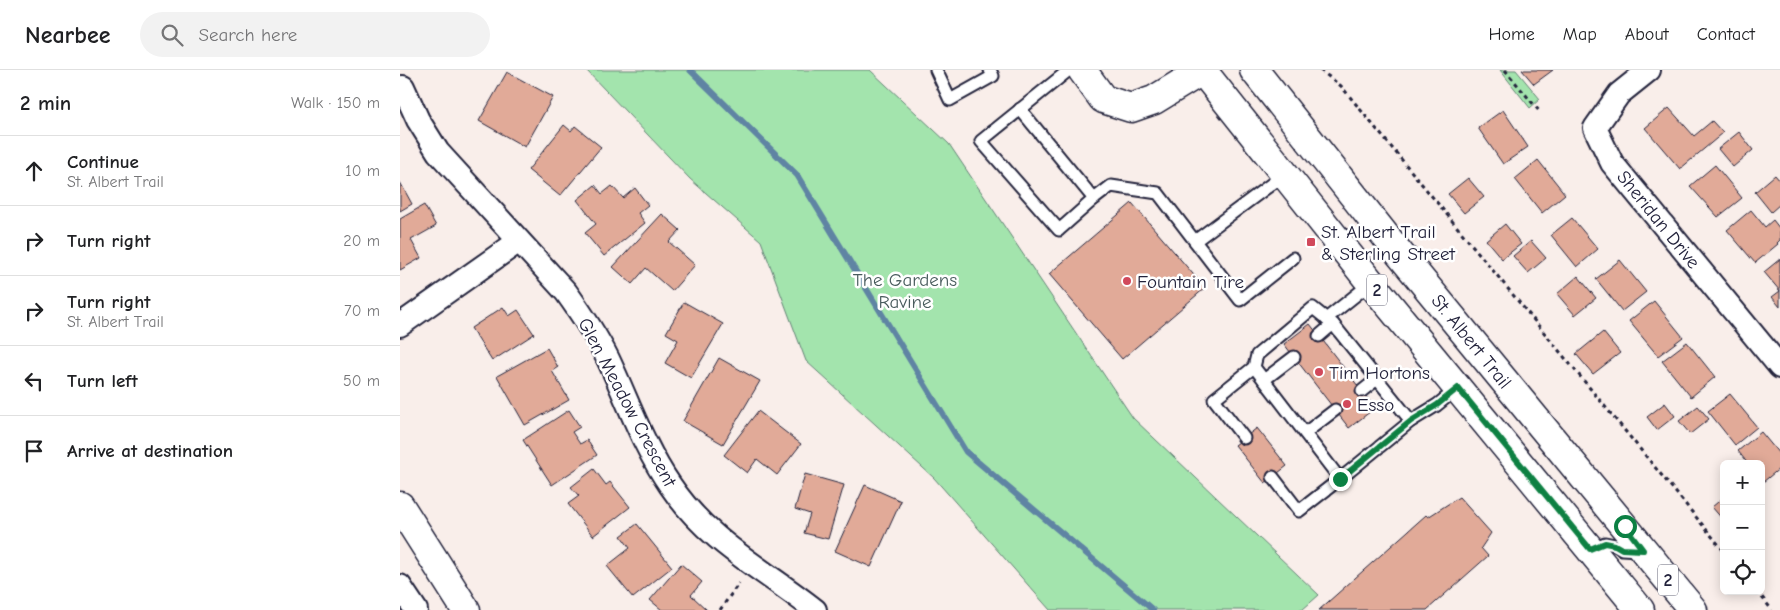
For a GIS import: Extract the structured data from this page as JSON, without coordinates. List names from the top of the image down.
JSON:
{
  "streets": {
    "main road": ["2", "St. Albert Trail"],
    "street": ["Sheridan Drive", "Glen Meadow Crescent"]
  },
  "parks": ["The Gardens Ravine"],
  "places": {
    "transit": ["St. Albert Trail & Sterling Street"],
    "other": ["Fountain Tire", "Tim Hortons", "Esso"]
  },
  "page": {
    "header": "Nearbee",
    "search": "Search here",
    "nav": [
      "Home",
      "Map",
      "About",
      "Contact"
    ],
    "heading": ["2 min", "Walk · 150 m"],
    "list": [
      ["Continue", "St. Albert Trail", "10 m"],
      ["Turn right", "20 m"],
      ["Turn right", "St. Albert Trail", "70 m"],
      ["Turn left", "50 m"],
      "Arrive at destination"
    ],
    "map_buttons": ["+", "−"]
  }
}
